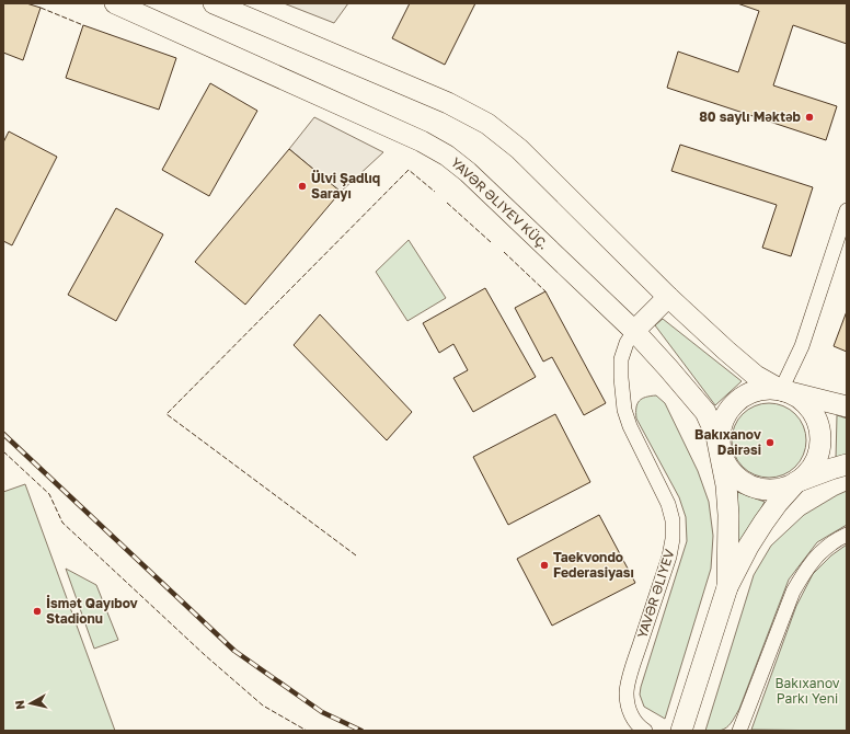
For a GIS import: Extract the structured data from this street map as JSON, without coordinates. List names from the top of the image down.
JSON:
{
  "streets": {
    "main road": ["YAVƏR ƏLIYEV KÜÇ."],
    "street": ["YAVƏR ƏLIYEV"]
  },
  "crossings": [
    ["YAVƏR ƏLIYEV KÜÇ.", "YAVƏR ƏLIYEV"]
  ],
  "parks": ["Bakıxanov Parkı Yeni"],
  "places": [
    "80 saylı Məktəb",
    "Ülvi Şadlıq Sarayı",
    "Bakıxanov Dairəsi",
    "Taekvondo Federasiyası",
    "İsmət Qayıbov Stadionu"
  ],
  "north": "left"
}
